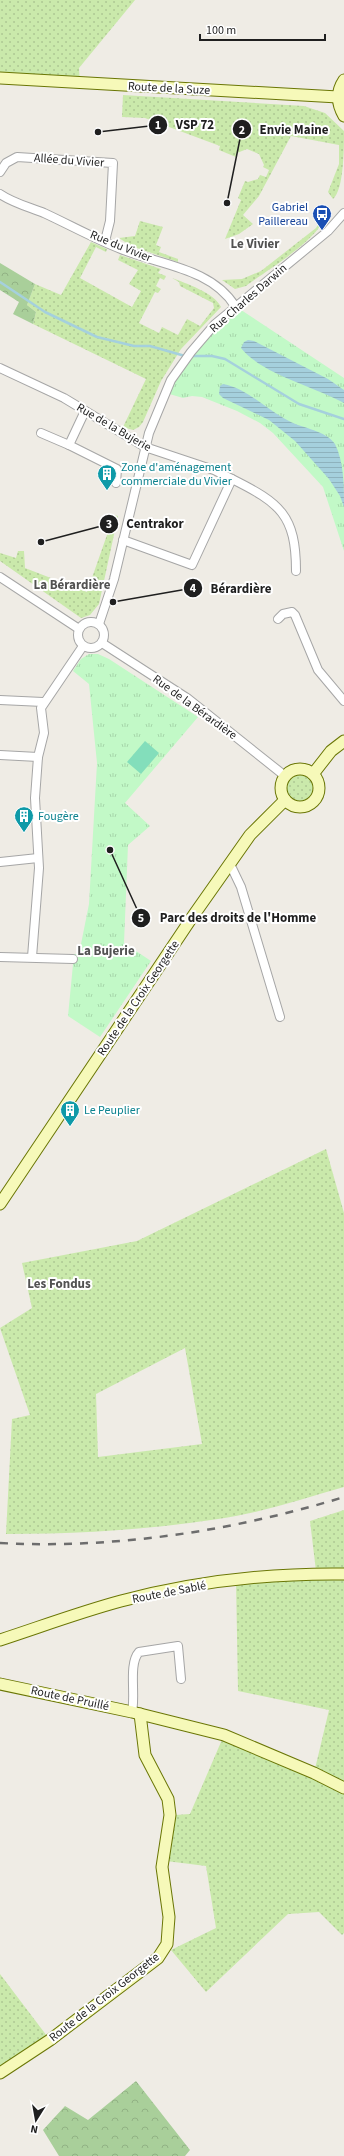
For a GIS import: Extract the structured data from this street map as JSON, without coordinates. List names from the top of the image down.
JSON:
{
  "streets": {
    "street": [
      "Route de la Suze",
      "Allée du Vivier",
      "Rue du Vivier",
      "Rue Charles Darwin",
      "Rue de la Bujerie",
      "Rue de la Bérardière",
      "Route de la Croix Georgette",
      "Route de Sablé",
      "Route de Pruillé"
    ]
  },
  "crossings": [
    ["Allée du Vivier", "Rue du Vivier"],
    ["Rue du Vivier", "Rue Charles Darwin"],
    ["Rue Charles Darwin", "Rue de la Bujerie"],
    ["Rue Charles Darwin", "Rue de la Bérardière"],
    ["Rue de la Bérardière", "Route de la Croix Georgette"],
    ["Route de la Croix Georgette", "Route de Pruillé"]
  ],
  "districts": [
    "Le Vivier",
    "La Bérardière",
    "La Bujerie",
    "Les Fondus"
  ],
  "places": {
    "other": [
      "VSP 72",
      "Envie Maine",
      "Centrakor",
      "Bérardière",
      "Parc des droits de l'Homme"
    ],
    "bus stop": ["Gabriel Paillereau"],
    "building": ["Zone d'aménagement commerciale du Vivier", "Fougère", "Le Peuplier"]
  },
  "scale_bar": "100 m",
  "north": "bottom"
}
